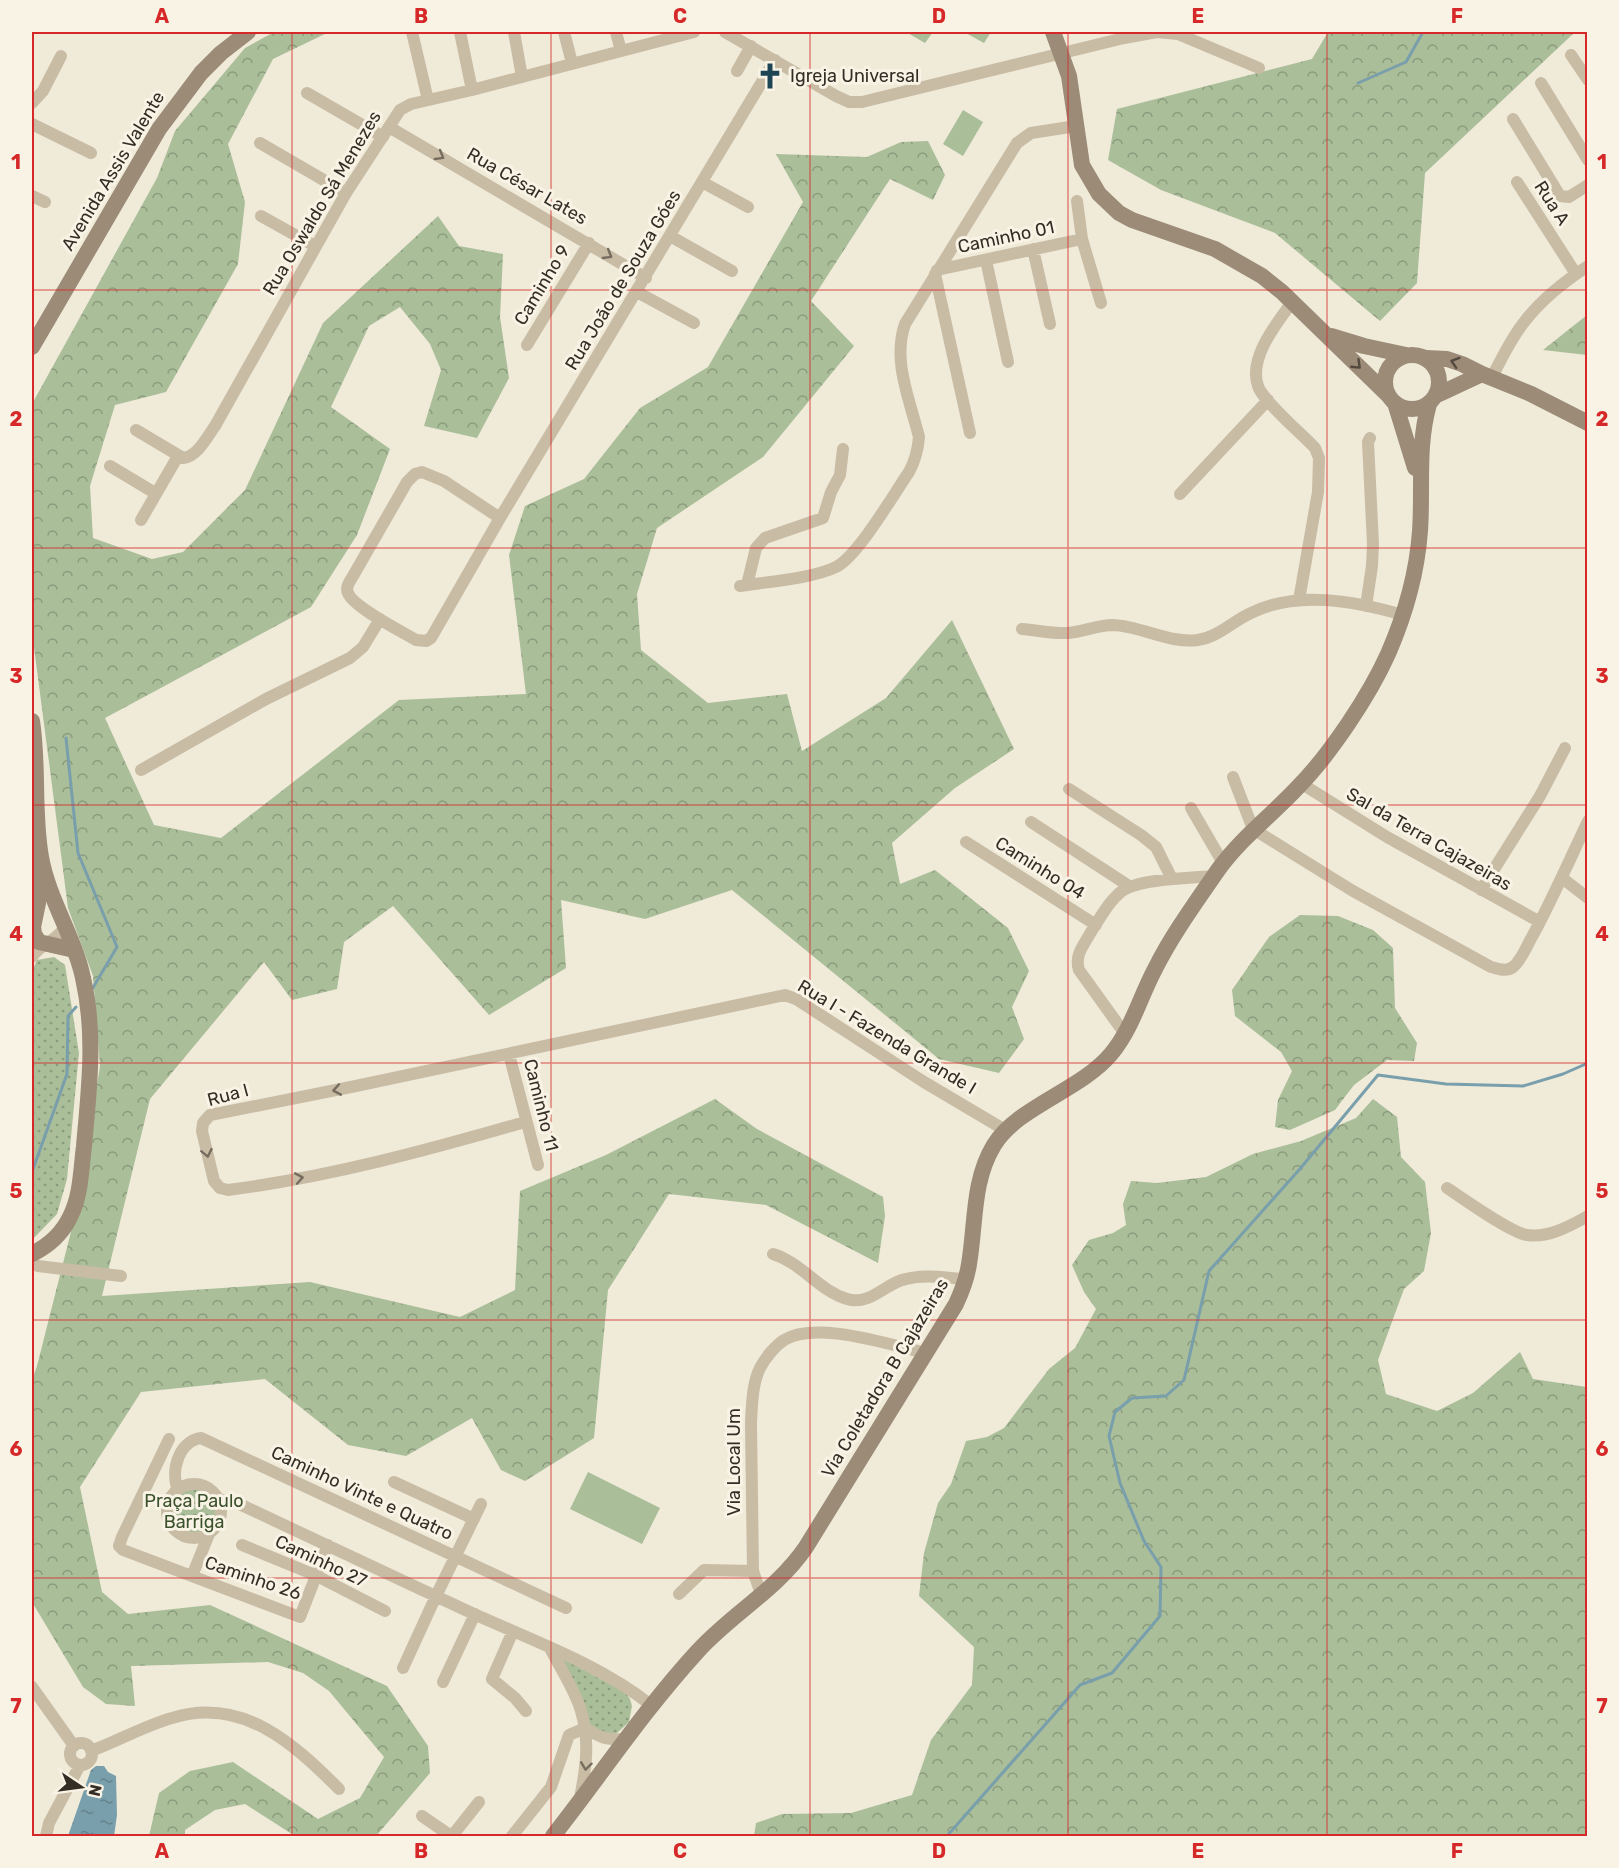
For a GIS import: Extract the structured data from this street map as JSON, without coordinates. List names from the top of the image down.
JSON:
{
  "streets": {
    "main road": ["Avenida Assis Valente", "Via Coletadora B Cajazeiras"],
    "street": [
      "Rua César Lates",
      "Rua Oswaldo Sá Menezes",
      "Rua A",
      "Caminho 01",
      "Rua João de Souza Góes",
      "Caminho 9",
      "Sal da Terra Cajazeiras",
      "Caminho 04",
      "Rua I - Fazenda Grande I",
      "Rua I",
      "Caminho 11",
      "Via Local Um",
      "Caminho Vinte e Quatro",
      "Caminho 27",
      "Caminho 26"
    ]
  },
  "crossings": [
    ["Rua César Lates", "Rua Oswaldo Sá Menezes"],
    ["Rua César Lates", "Rua João de Souza Góes"],
    ["Rua César Lates", "Caminho 9"],
    ["Sal da Terra Cajazeiras", "Via Coletadora B Cajazeiras"],
    ["Rua I - Fazenda Grande I", "Rua I"],
    ["Rua I - Fazenda Grande I", "Via Coletadora B Cajazeiras"],
    ["Rua I", "Caminho 11"],
    ["Via Coletadora B Cajazeiras", "Via Local Um"],
    ["Caminho 27", "Caminho 26"]
  ],
  "one_way": ["Rua César Lates"],
  "parks": ["Praça Paulo Barriga"],
  "places": {
    "church": ["Igreja Universal"]
  },
  "north": "right",
  "grid": {
    "columns": [
      "A",
      "B",
      "C",
      "D",
      "E",
      "F"
    ],
    "rows": [
      "1",
      "2",
      "3",
      "4",
      "5",
      "6",
      "7"
    ]
  }
}
